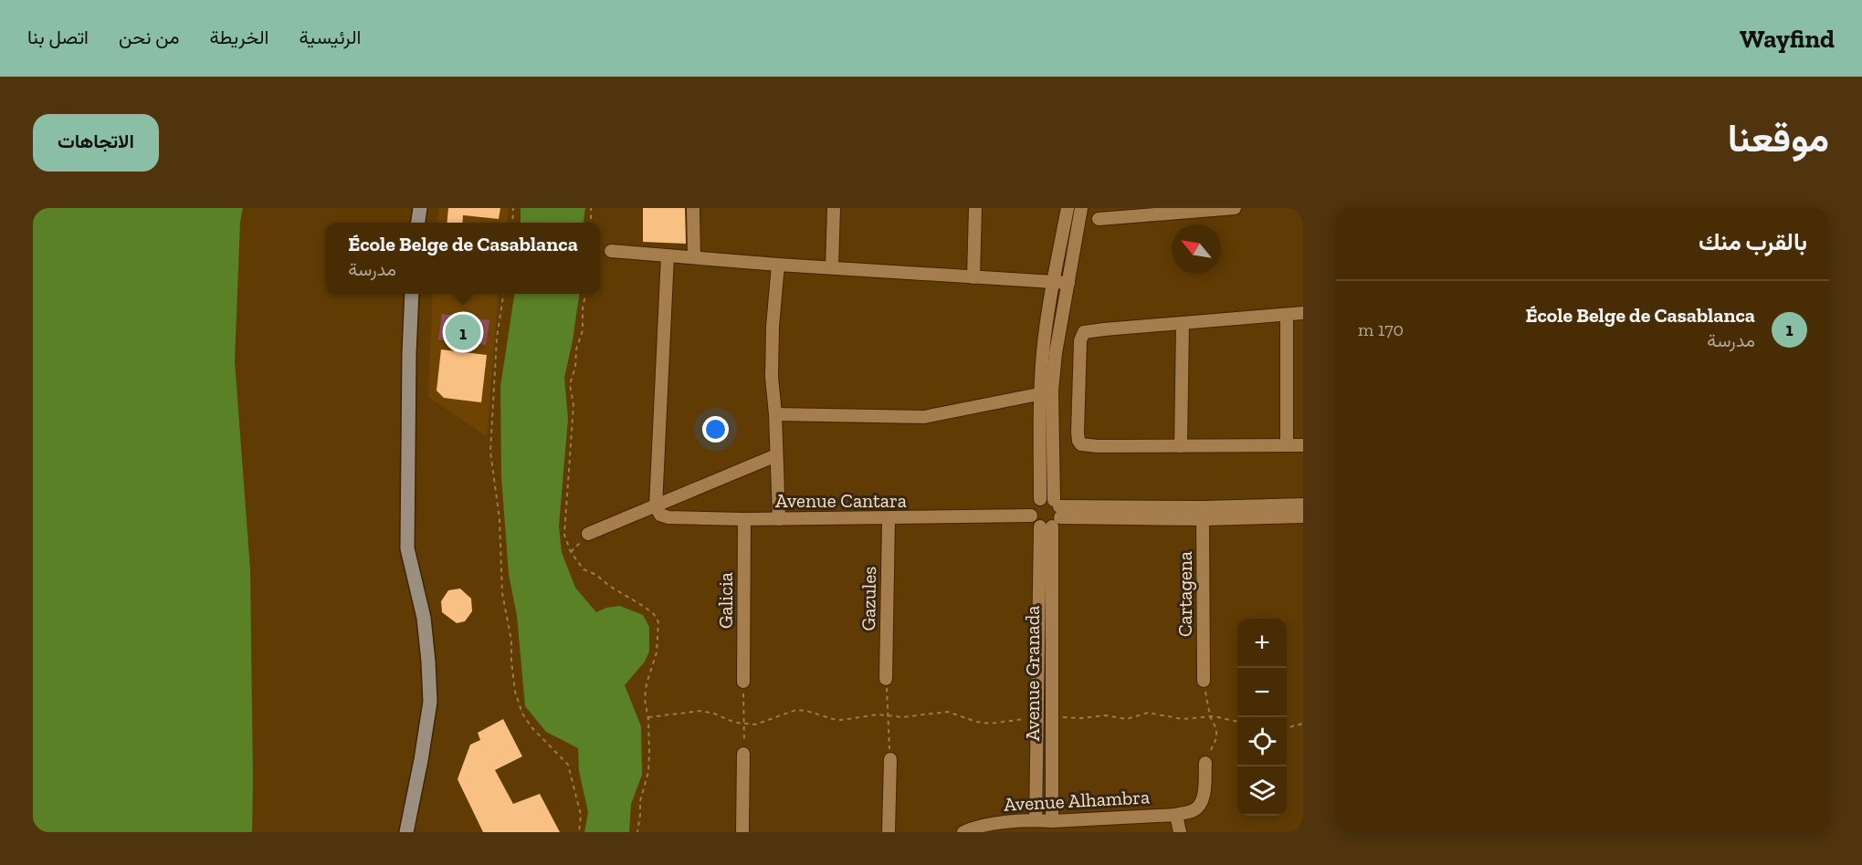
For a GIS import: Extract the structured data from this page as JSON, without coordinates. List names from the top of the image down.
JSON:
{
  "streets": {
    "street": [
      "Avenue Cantara",
      "Cartagena",
      "Gazules",
      "Galicia",
      "Avenue Granada",
      "Avenue Alhambra"
    ]
  },
  "crossings": [
    ["Avenue Cantara", "Gazules"],
    ["Avenue Cantara", "Galicia"],
    ["Avenue Granada", "Avenue Alhambra"]
  ],
  "north": "top left",
  "page": {
    "header": "Wayfind",
    "nav": [
      "الرئيسية",
      "الخريطة",
      "من نحن",
      "اتصل بنا"
    ],
    "title": "موقعنا",
    "buttons": "الاتجاهات",
    "heading": "بالقرب منك",
    "popup": ["École Belge de Casablanca", "مدرسة"],
    "list": [
      {
        "mark": "1",
        "name": "École Belge de Casablanca",
        "note": "مدرسة",
        "value": "170 m"
      }
    ],
    "pins": "1",
    "map_buttons": ["+", "−"]
  }
}
